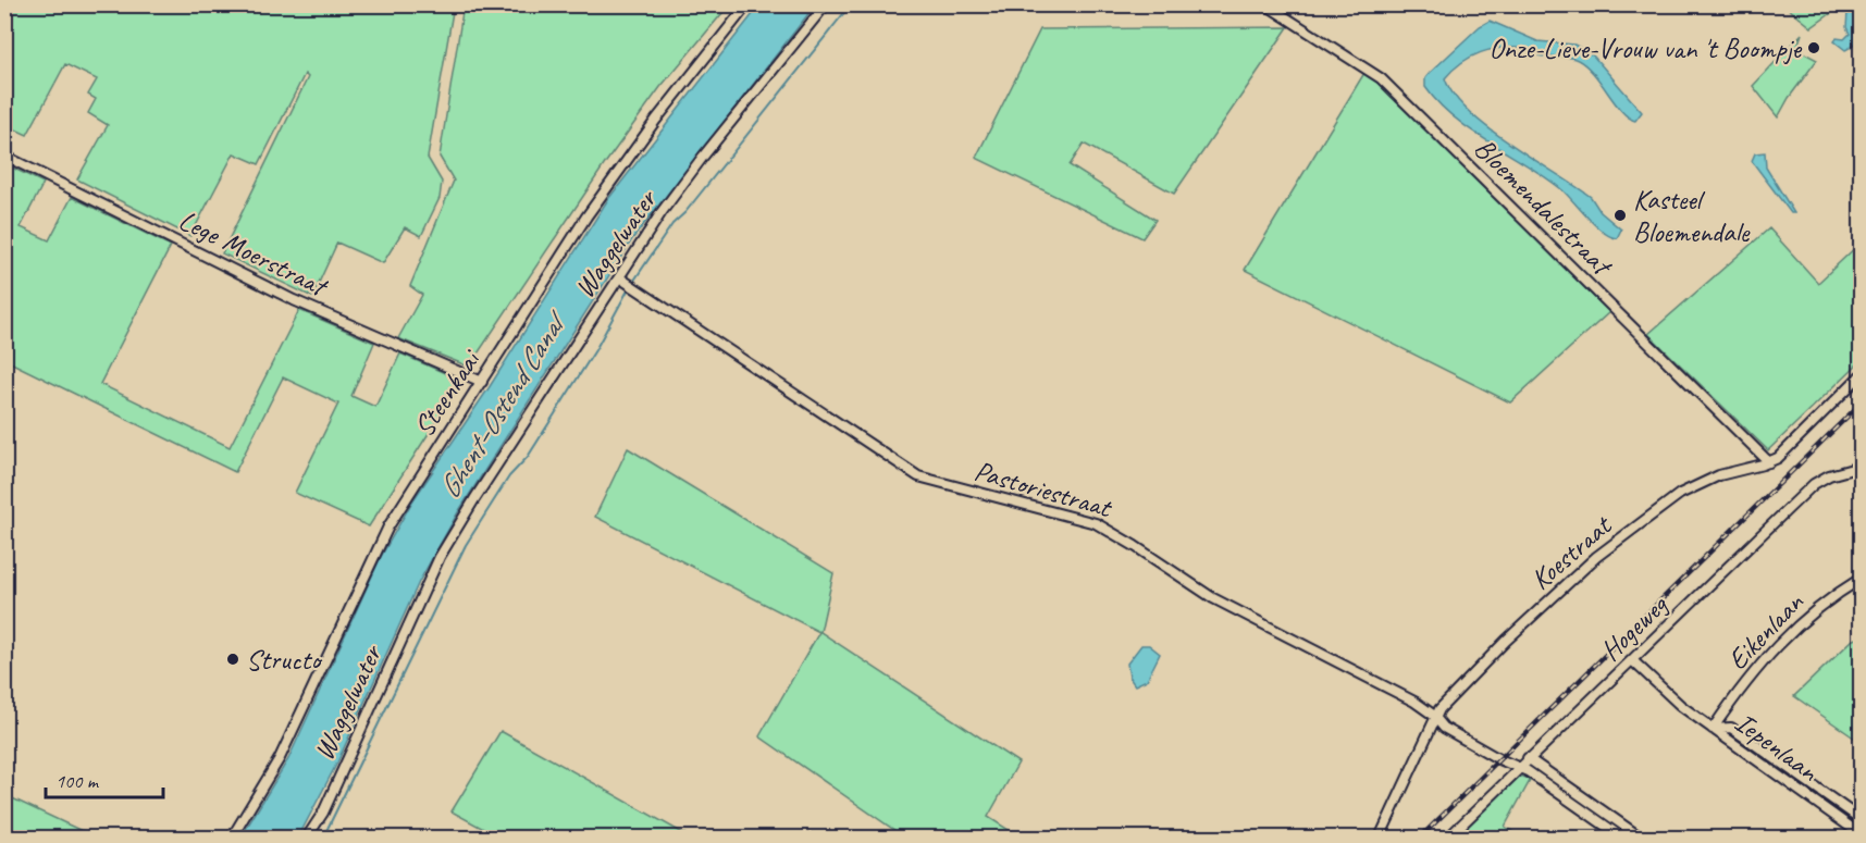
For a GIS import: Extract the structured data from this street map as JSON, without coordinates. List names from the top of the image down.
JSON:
{
  "streets": {
    "street": [
      "Bloemendalestraat",
      "Waggelwater",
      "Lege Moerstraat",
      "Steenkaai",
      "Pastoriestraat",
      "Koestraat",
      "Hogeweg",
      "Eikenlaan",
      "Iepenlaan"
    ]
  },
  "crossings": [
    ["Bloemendalestraat", "Koestraat"],
    ["Waggelwater", "Pastoriestraat"],
    ["Lege Moerstraat", "Steenkaai"],
    ["Pastoriestraat", "Koestraat"],
    ["Pastoriestraat", "Hogeweg"],
    ["Hogeweg", "Iepenlaan"],
    ["Eikenlaan", "Iepenlaan"]
  ],
  "water": ["Ghent–Ostend Canal"],
  "places": ["Onze-Lieve-Vrouw van 't Boompje", "Kasteel Bloemendale", "Structo"],
  "scale_bar": "100 m"
}
